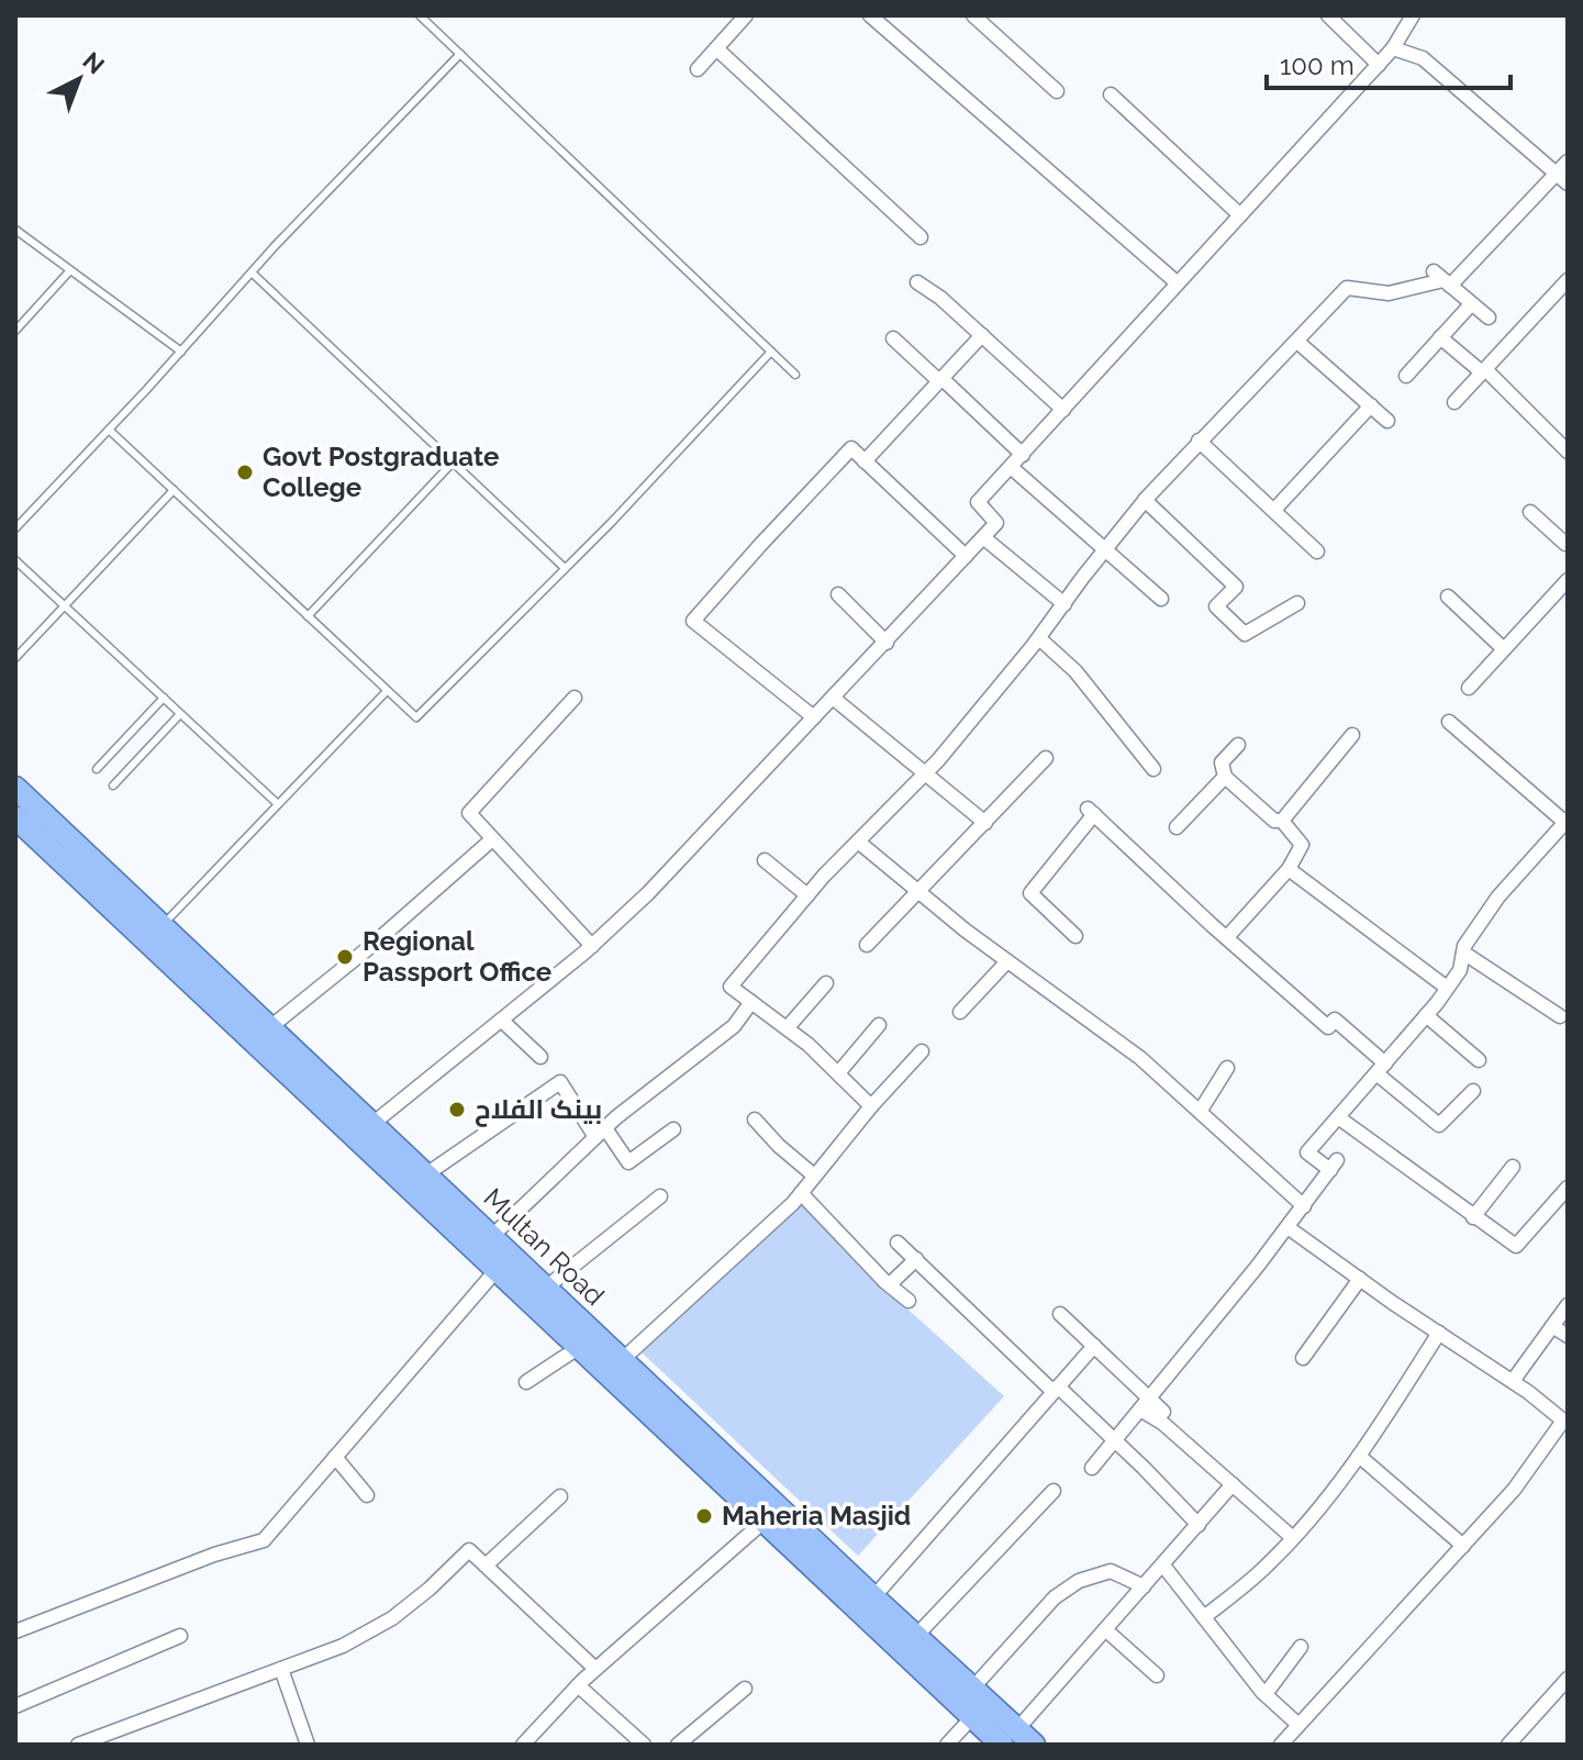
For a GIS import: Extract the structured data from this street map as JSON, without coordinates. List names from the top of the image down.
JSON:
{
  "streets": {
    "main road": ["Multan Road"]
  },
  "places": [
    "Govt Postgraduate College",
    "Regional Passport Office",
    "بینک الفلاح",
    "Maheria Masjid"
  ],
  "scale_bar": "100 m",
  "north": "top right"
}
